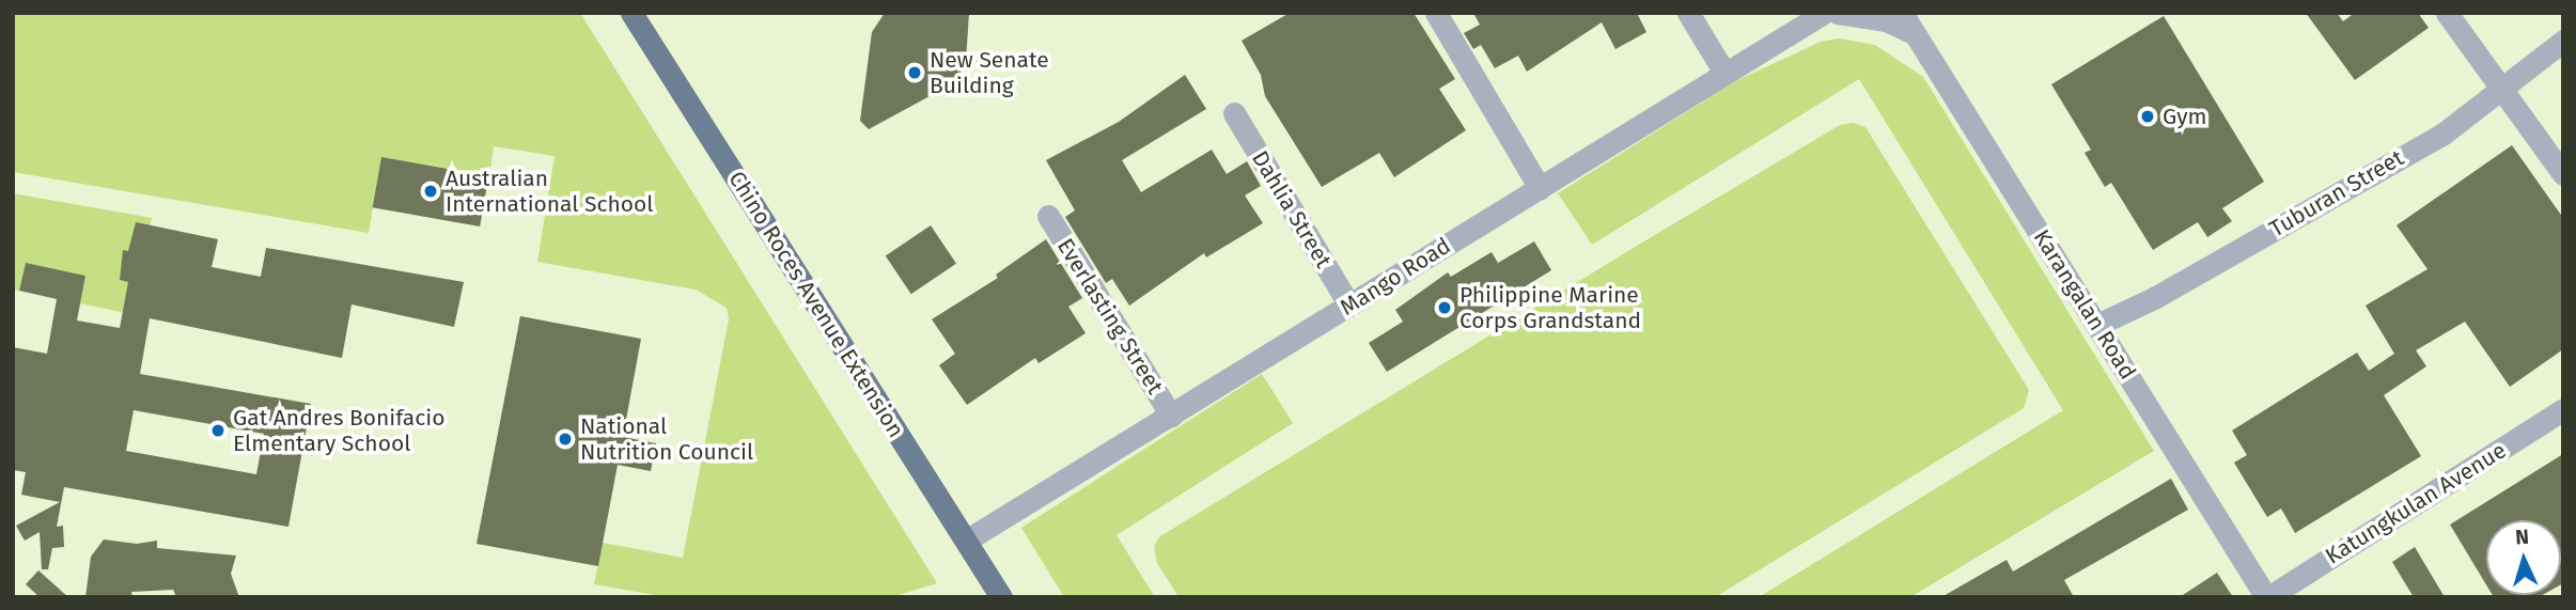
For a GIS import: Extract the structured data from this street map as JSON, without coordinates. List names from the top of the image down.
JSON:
{
  "streets": {
    "main road": ["Chino Roces Avenue Extension"],
    "street": [
      "Tuburan Street",
      "Dahlia Street",
      "Mango Road",
      "Karangalan Road",
      "Everlasting Street",
      "Katungkulan Avenue"
    ]
  },
  "crossings": [
    ["Tuburan Street", "Karangalan Road"],
    ["Dahlia Street", "Mango Road"],
    ["Mango Road", "Chino Roces Avenue Extension"],
    ["Mango Road", "Everlasting Street"],
    ["Karangalan Road", "Katungkulan Avenue"]
  ],
  "places": [
    "New Senate Building",
    "Gym",
    "Australian International School",
    "Philippine Marine Corps Grandstand",
    "Gat Andres Bonifacio Elmentary School",
    "National Nutrition Council"
  ],
  "north": "top"
}
